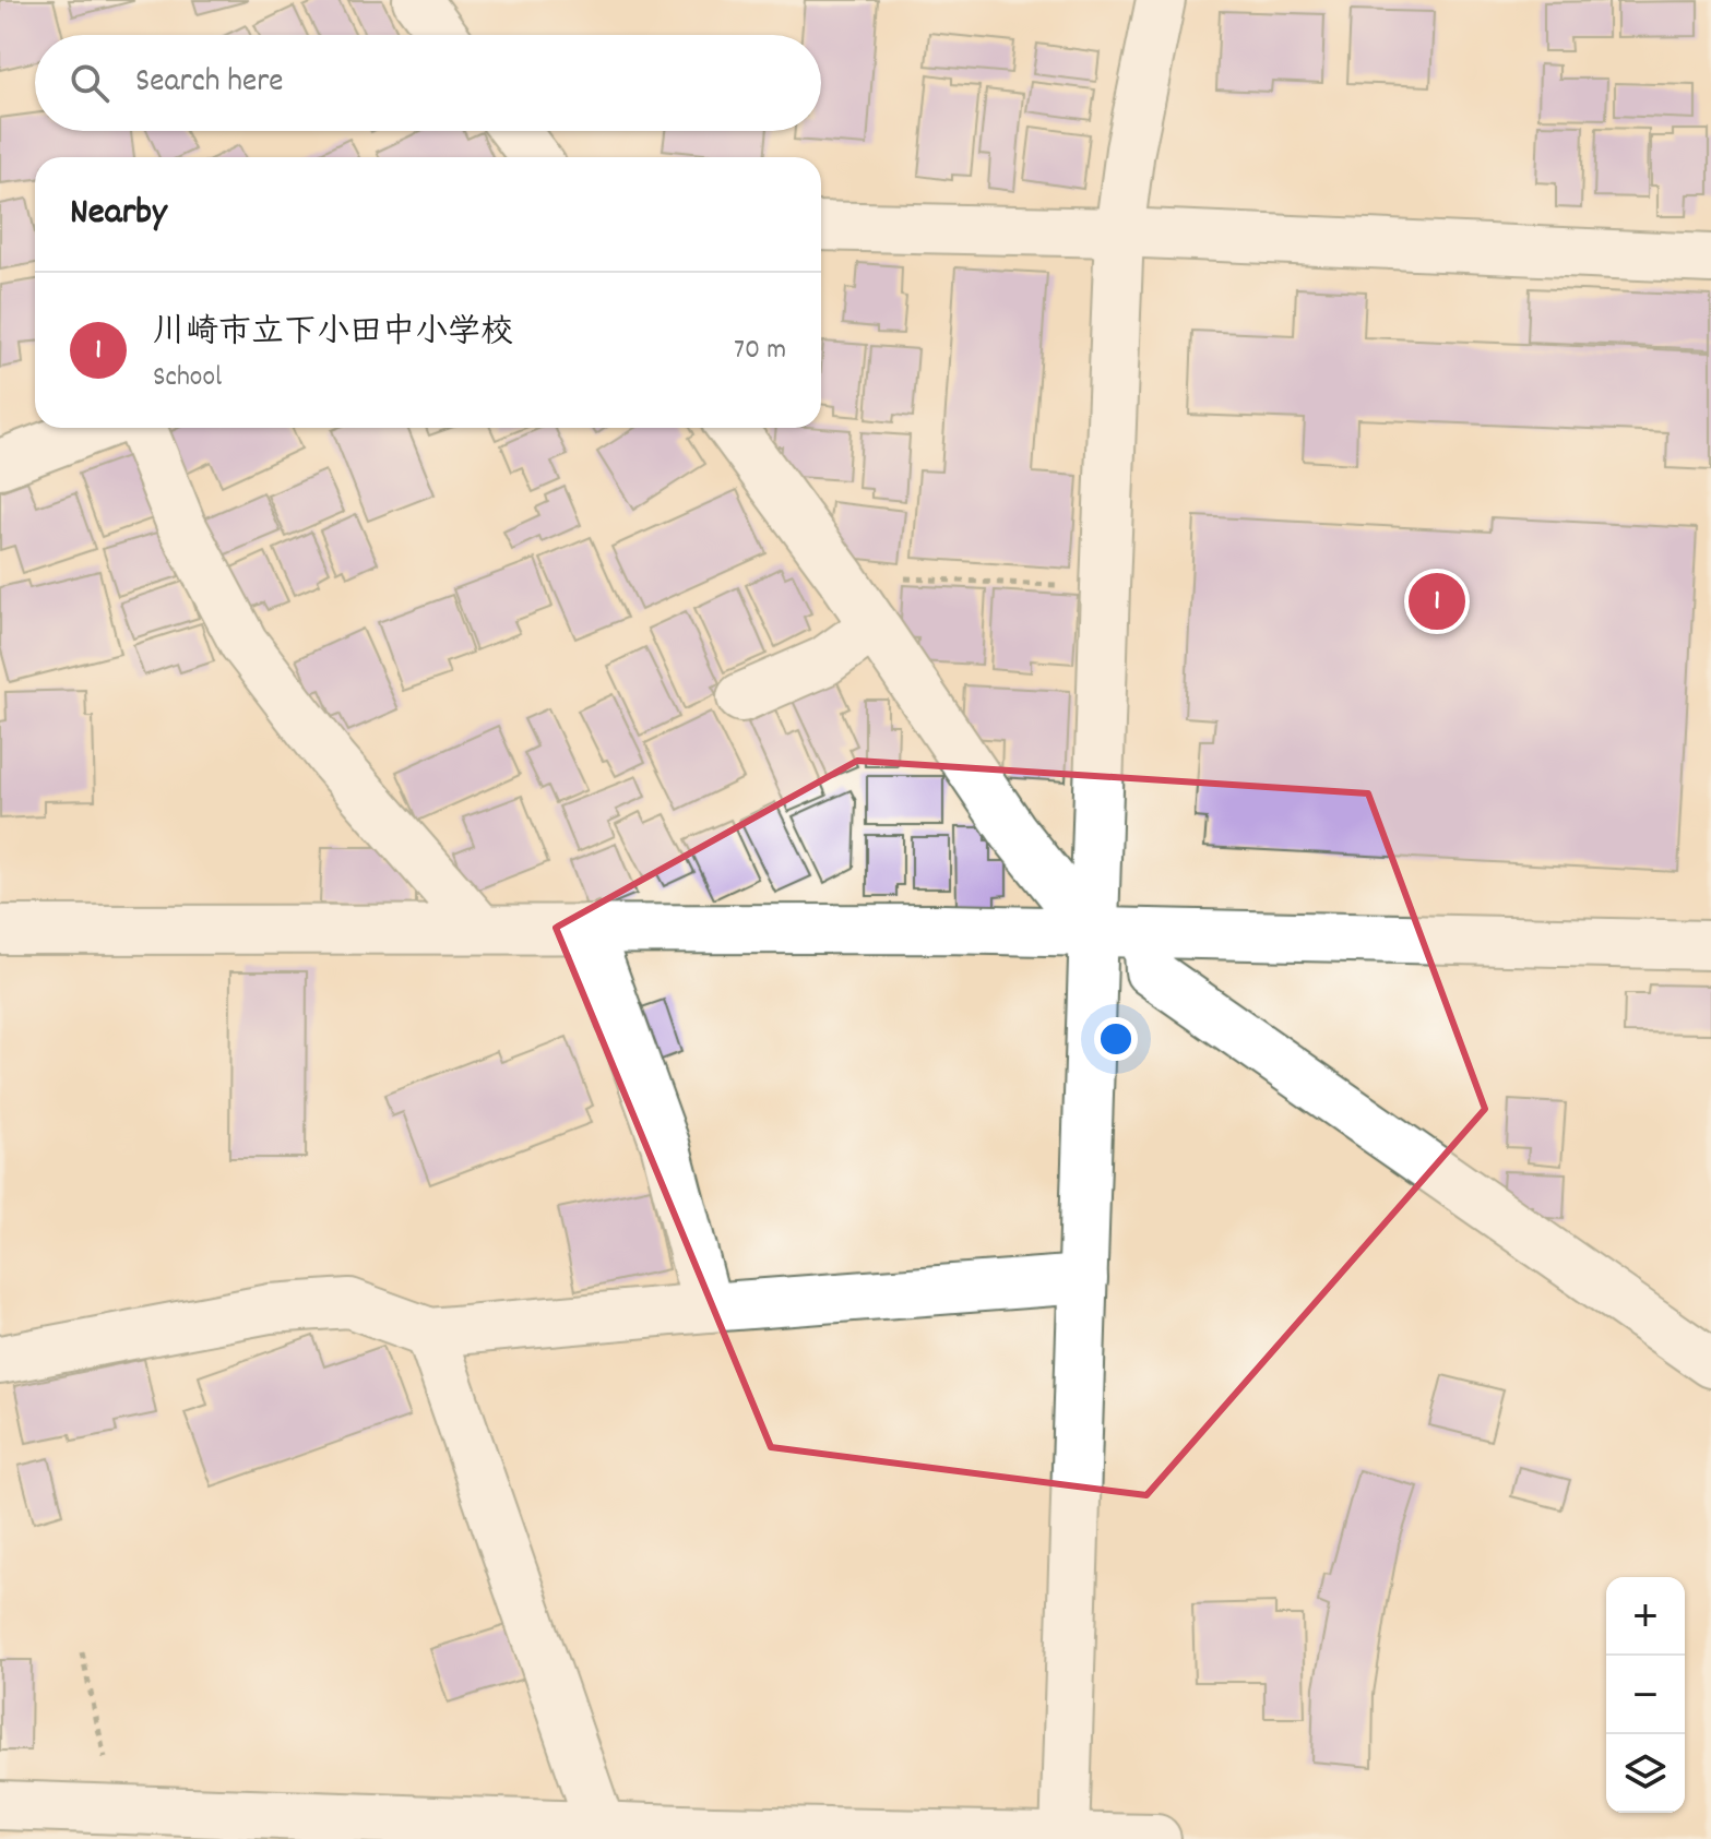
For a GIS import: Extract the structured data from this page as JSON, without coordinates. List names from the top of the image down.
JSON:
{
  "page": {
    "search": "Search here",
    "heading": "Nearby",
    "list": [
      {
        "mark": "1",
        "name": "川崎市立下小田中小学校",
        "note": "School",
        "value": "70 m"
      }
    ],
    "pins": "1",
    "map_buttons": ["+", "−"]
  }
}
